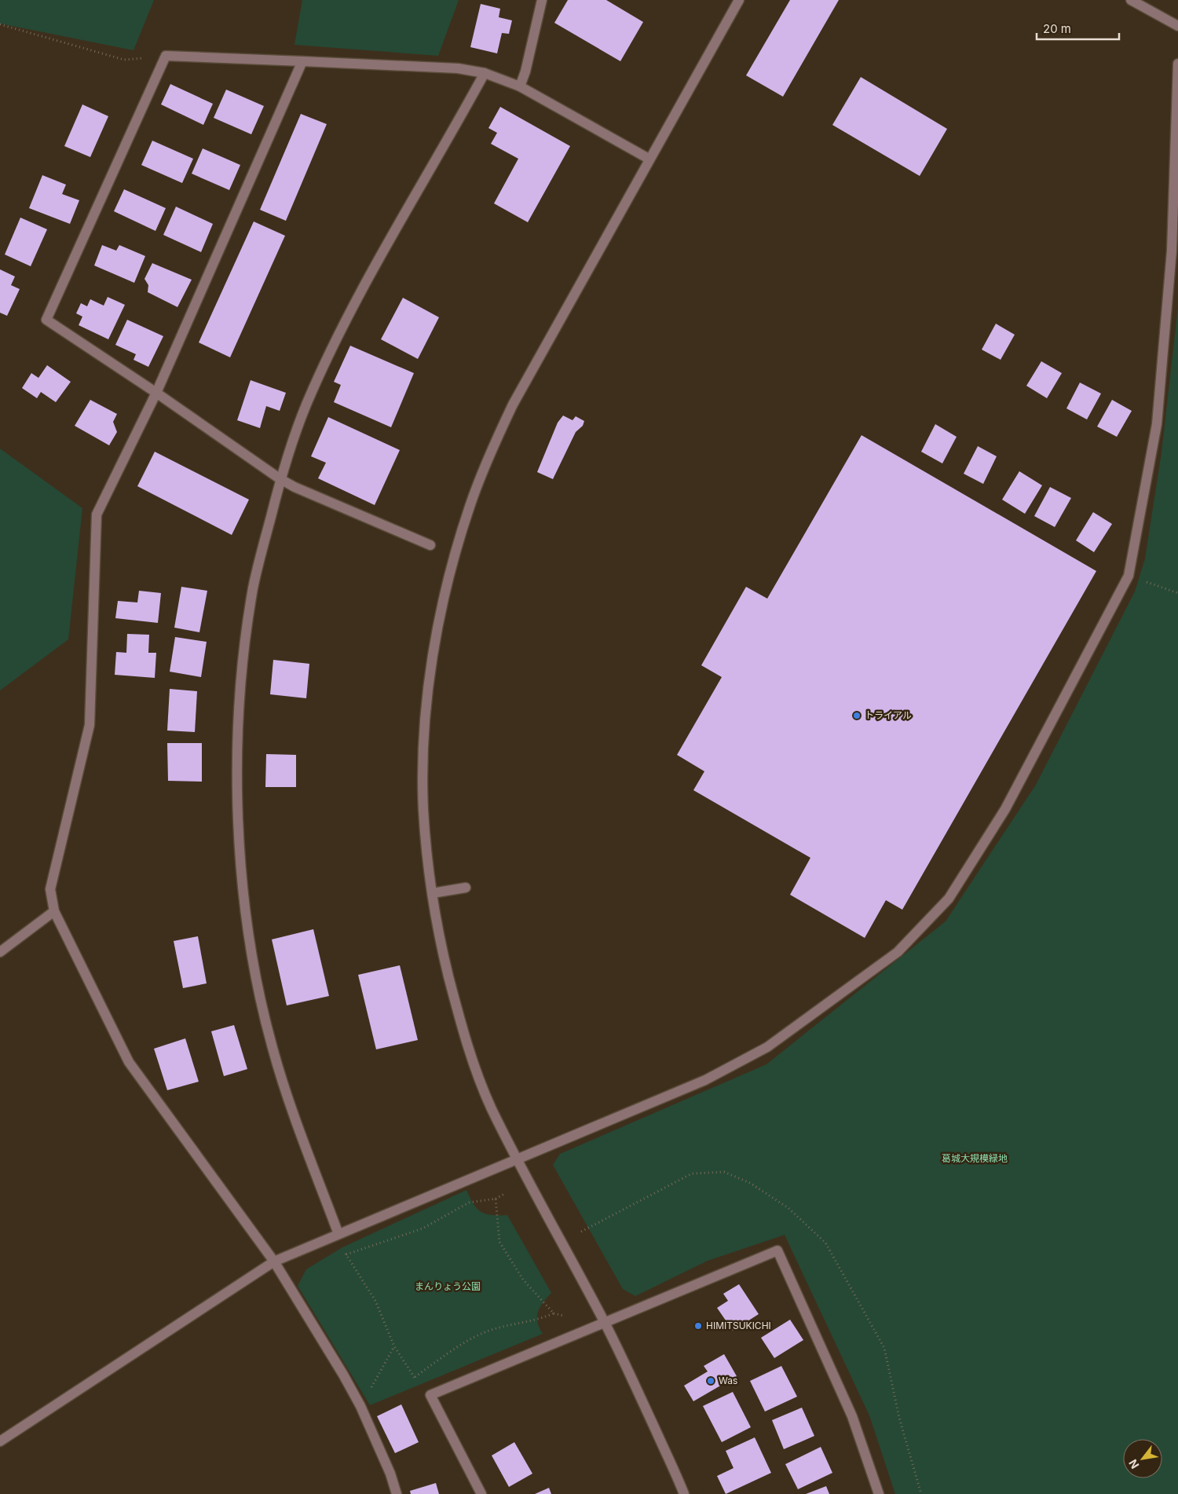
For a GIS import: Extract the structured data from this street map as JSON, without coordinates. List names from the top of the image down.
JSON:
{
  "parks": ["葛城大規模緑地", "まんりょう公園"],
  "places": ["トライアル", "HIMITSUKICHI", "Was"],
  "scale_bar": "20 m",
  "north": "bottom left"
}
